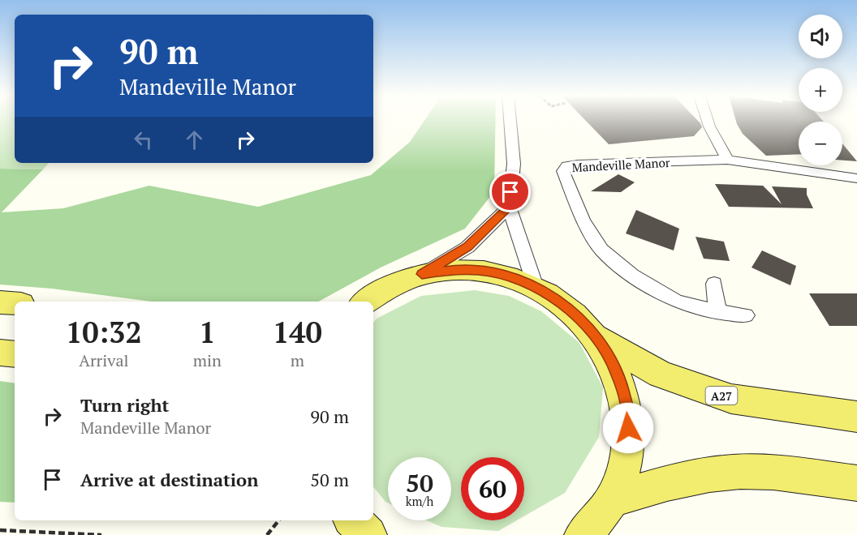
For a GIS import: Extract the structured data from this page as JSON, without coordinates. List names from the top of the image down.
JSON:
{
  "streets": {
    "main road": ["A27"],
    "street": ["Mandeville Manor"]
  },
  "page": {
    "map_buttons": ["+", "−"],
    "turn": ["90 m", "Mandeville Manor"],
    "eta": [
      "10:32",
      "Arrival",
      "1",
      "min",
      "140",
      "m"
    ],
    "list": [
      {
        "name": "Turn right",
        "note": "Mandeville Manor",
        "value": "90 m"
      },
      {
        "name": "Arrive at destination",
        "value": "50 m"
      }
    ],
    "speed": "50 km/h",
    "limit": "60"
  }
}
